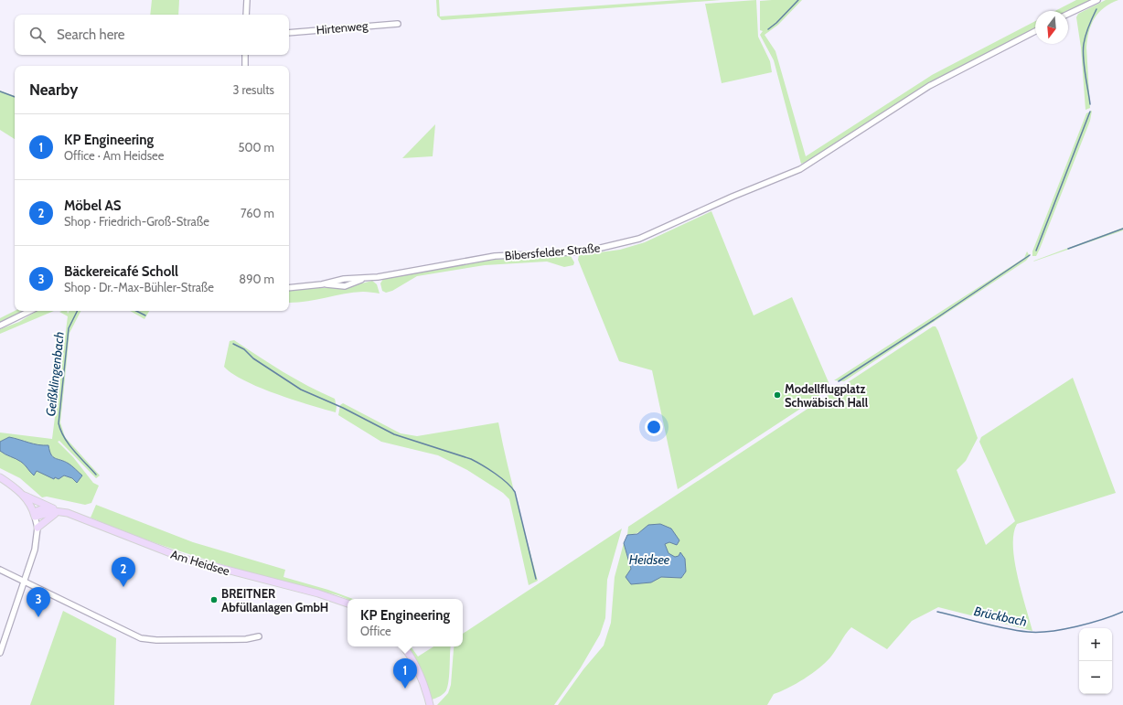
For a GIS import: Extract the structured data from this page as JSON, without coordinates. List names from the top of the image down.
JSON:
{
  "streets": {
    "main road": ["Am Heidsee"],
    "street": ["Hirtenweg", "Bibersfelder Straße"]
  },
  "water": ["Geißklingenbach", "Heidsee", "Brückbach"],
  "places": ["Modellflugplatz Schwäbisch Hall", "BREITNER Abfüllanlagen GmbH"],
  "north": "bottom",
  "page": {
    "search": "Search here",
    "heading": ["Nearby", "3 results"],
    "list": [
      {
        "mark": "1",
        "name": "KP Engineering",
        "note": "Office · Am Heidsee",
        "value": "500 m"
      },
      {
        "mark": "2",
        "name": "Möbel AS",
        "note": "Shop · Friedrich-Groß-Straße",
        "value": "760 m"
      },
      {
        "mark": "3",
        "name": "Bäckereicafé Scholl",
        "note": "Shop · Dr.-Max-Bühler-Straße",
        "value": "890 m"
      }
    ],
    "pins": ["2", "3", "1"],
    "popup": ["KP Engineering", "Office"],
    "map_buttons": ["+", "−"]
  }
}
